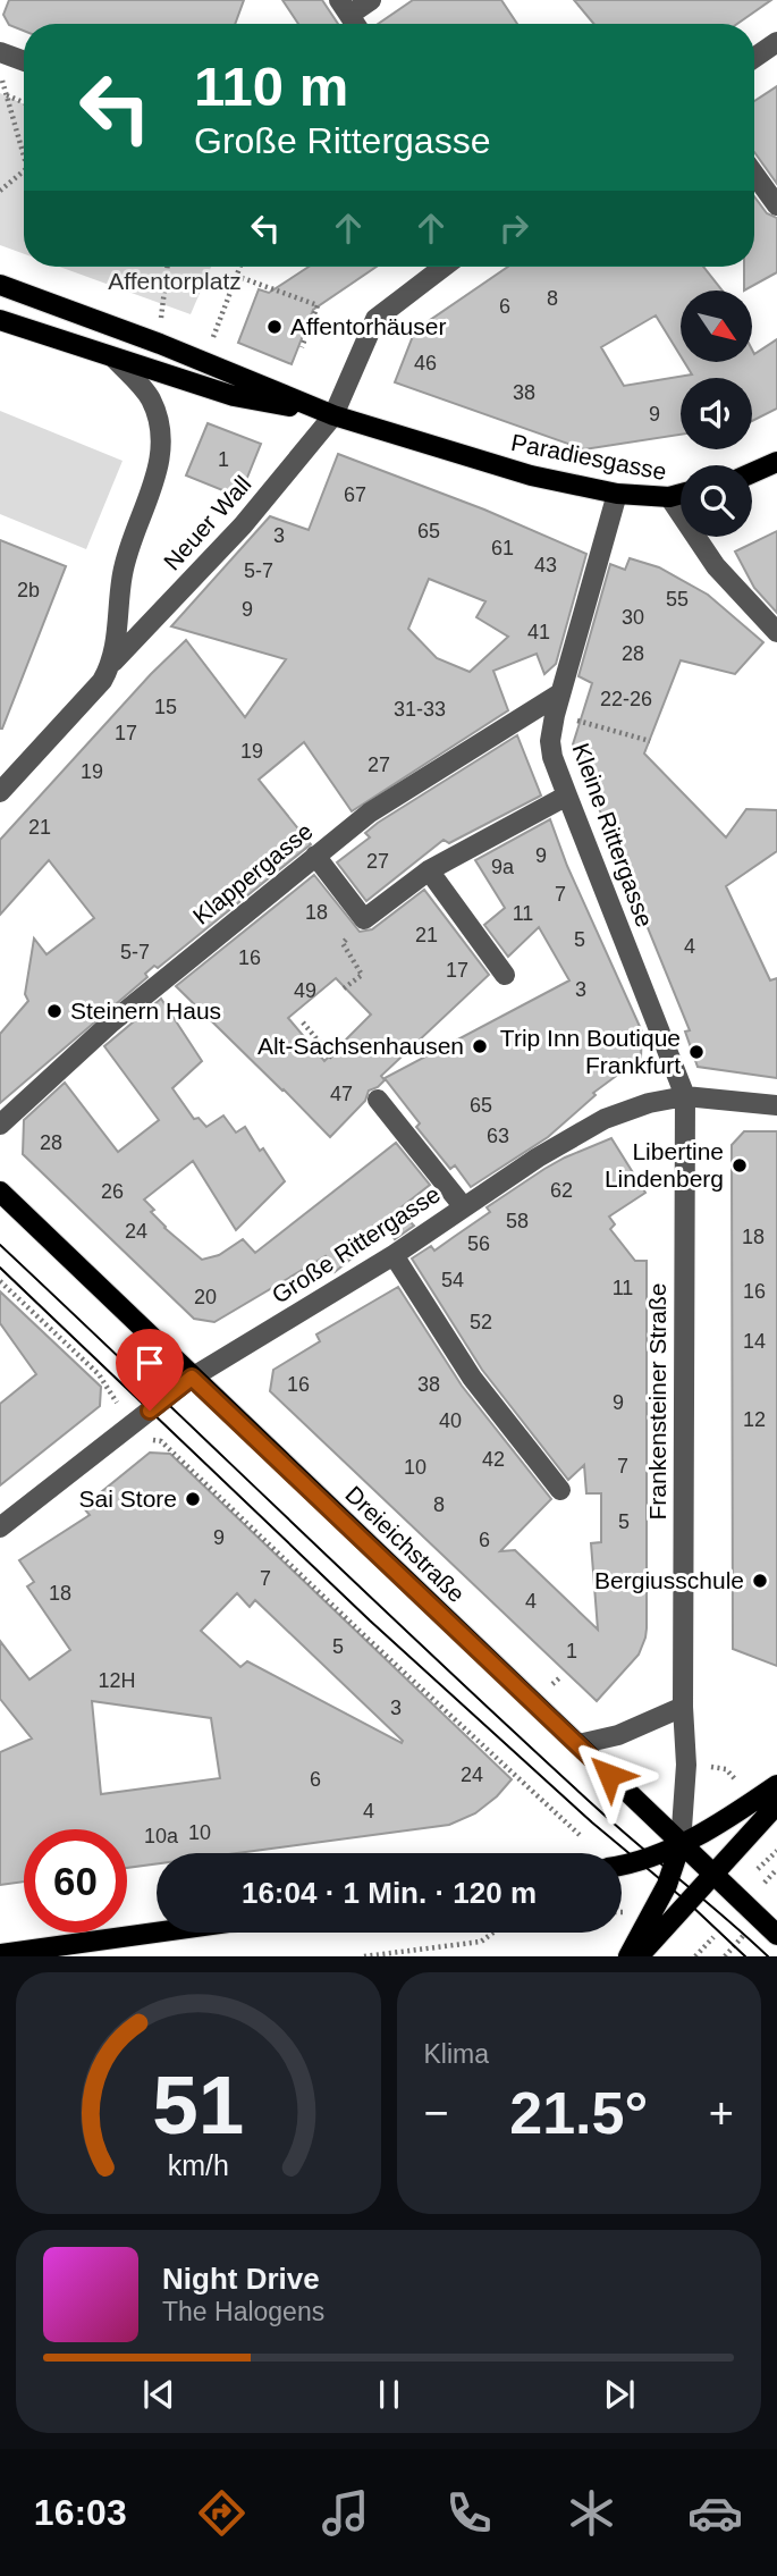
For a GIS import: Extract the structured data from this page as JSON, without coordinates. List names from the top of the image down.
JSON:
{
  "streets": {
    "main road": ["Paradiesgasse", "Dreieichstraße"],
    "street": [
      "Neuer Wall",
      "Kleine Rittergasse",
      "Klappergasse",
      "Große Rittergasse",
      "Frankensteiner Straße"
    ]
  },
  "crossings": [
    ["Paradiesgasse", "Neuer Wall"],
    ["Paradiesgasse", "Kleine Rittergasse"],
    ["Kleine Rittergasse", "Klappergasse"],
    ["Kleine Rittergasse", "Große Rittergasse"],
    ["Kleine Rittergasse", "Frankensteiner Straße"],
    ["Große Rittergasse", "Frankensteiner Straße"],
    ["Große Rittergasse", "Dreieichstraße"],
    ["Frankensteiner Straße", "Dreieichstraße"]
  ],
  "parks": ["Affentorplatz"],
  "places": [
    "Affentorhäuser",
    "Steinern Haus",
    "Alt-Sachsenhausen",
    "Trip Inn Boutique Frankfurt",
    "Libertine Lindenberg",
    "Sai Store",
    "Bergiusschule"
  ],
  "house_numbers": [
    "8",
    "6",
    "46",
    "38",
    "9",
    "1",
    "67",
    "65",
    "3",
    "61",
    "43",
    "5-7",
    "2b",
    "55",
    "9",
    "30",
    "41",
    "28",
    "22-26",
    "15",
    "31-33",
    "17",
    "19",
    "27",
    "19",
    "21",
    "9",
    "27",
    "9a",
    "7",
    "18",
    "11",
    "21",
    "5",
    "4",
    "5-7",
    "16",
    "17",
    "3",
    "49",
    "47",
    "65",
    "63",
    "28",
    "62",
    "26",
    "58",
    "24",
    "18",
    "56",
    "54",
    "11",
    "16",
    "20",
    "52",
    "14",
    "16",
    "38",
    "9",
    "12",
    "40",
    "42",
    "7",
    "10",
    "8",
    "5",
    "9",
    "6",
    "7",
    "18",
    "4",
    "5",
    "1",
    "12H",
    "3",
    "24",
    "6",
    "4",
    "10",
    "10a"
  ],
  "north": "bottom right",
  "page": {
    "turn": ["110 m", "Große Rittergasse"],
    "limit": "60",
    "trip": "16:04 · 1 Min. · 120 m",
    "tile": "Klima",
    "heat": ["−", "21.5°", "+"],
    "song": ["Night Drive", "The Halogens"],
    "tabs": "16:03",
    "gauge": ["51", "km/h"]
  }
}
